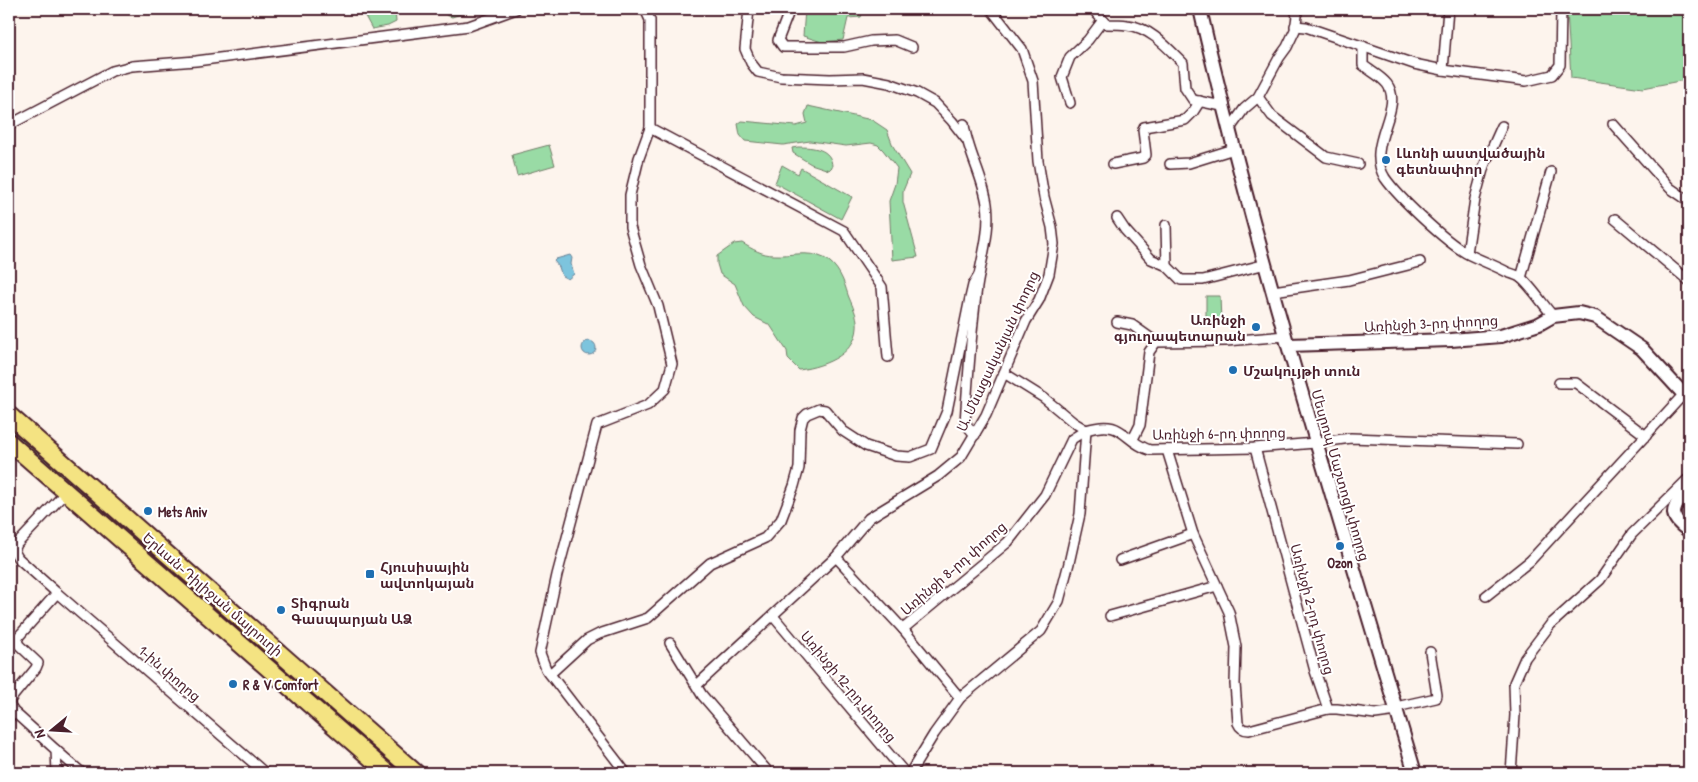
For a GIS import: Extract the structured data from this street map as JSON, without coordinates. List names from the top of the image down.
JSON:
{
  "streets": {
    "highway": ["Երևան-Դիլիջան մայրուղի"],
    "street": [
      "Առինջի 3-րդ փողոց",
      "Ա. Մնացականյան փողոց",
      "Առինջի 6-րդ փողոց",
      "Մեսրոպ Մաշտոցի փողոց",
      "Առինջի 8-րդ փողոց",
      "Առինջի 2-րդ փողոց",
      "1-ին փողոց",
      "Առինջի 12-րդ փողոց"
    ]
  },
  "crossings": [
    ["Առինջի 3-րդ փողոց", "Մեսրոպ Մաշտոցի փողոց"],
    ["Ա. Մնացականյան փողոց", "Առինջի 12-րդ փողոց"],
    ["Առինջի 6-րդ փողոց", "Մեսրոպ Մաշտոցի փողոց"],
    ["Առինջի 6-րդ փողոց", "Առինջի 8-րդ փողոց"],
    ["Առինջի 6-րդ փողոց", "Առինջի 2-րդ փողոց"],
    ["Երևան-Դիլիջան մայրուղի", "1-ին փողոց"]
  ],
  "places": {
    "other": [
      "Լևոնի աստվածային գետնափոր",
      "Առինջի գյուղապետարան",
      "Մշակույթի տուն",
      "Mets Aniv",
      "Ozon",
      "Տիգրան Գասպարյան ԱՁ",
      "R & V Comfort"
    ],
    "transit": ["Հյուսիսային ավտոկայան"]
  },
  "north": "left"
}
